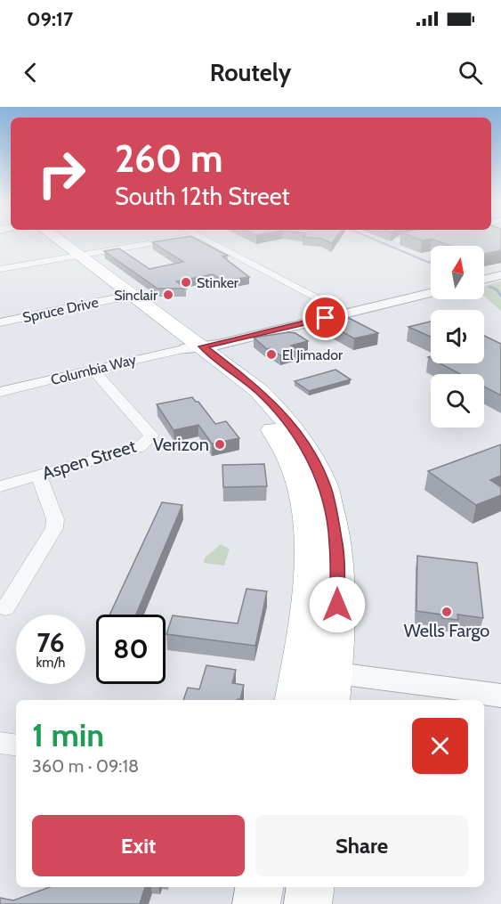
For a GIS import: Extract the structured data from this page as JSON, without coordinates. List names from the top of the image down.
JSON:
{
  "streets": {
    "street": ["Spruce Drive", "Columbia Way", "Aspen Street"]
  },
  "crossings": [
    ["Columbia Way", "Aspen Street"]
  ],
  "places": [
    "Stinker",
    "Sinclair",
    "El Jimador",
    "Verizon",
    "Wells Fargo"
  ],
  "north": "top",
  "page": {
    "status": "09:17",
    "header": "Routely",
    "turn": ["260 m", "South 12th Street"],
    "speed": "76 km/h",
    "limit": "80",
    "heading": ["1 min", "360 m · 09:18"],
    "buttons": ["Exit", "Share"]
  }
}
